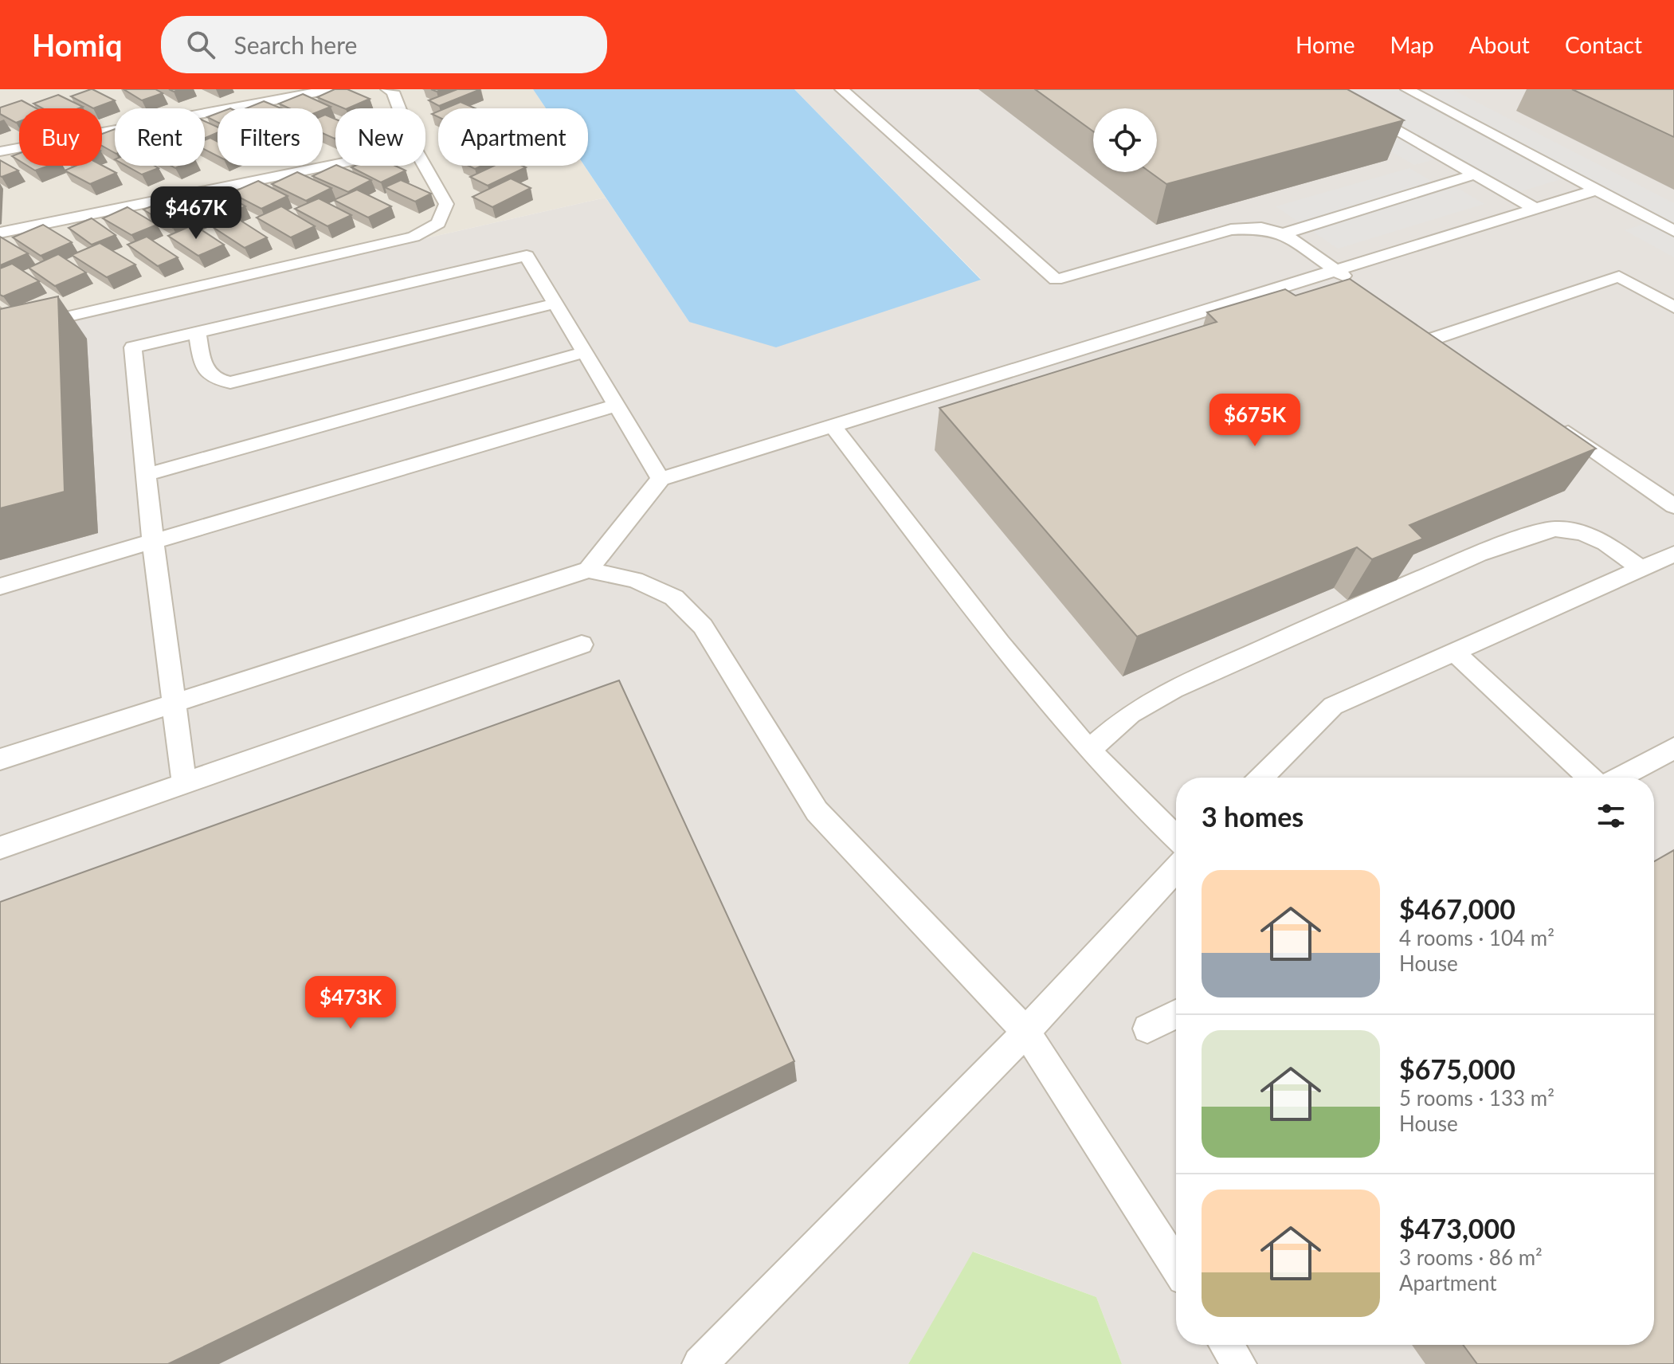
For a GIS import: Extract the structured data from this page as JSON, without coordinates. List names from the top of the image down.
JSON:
{
  "page": {
    "header": "Homiq",
    "search": "Search here",
    "nav": [
      "Home",
      "Map",
      "About",
      "Contact"
    ],
    "chip": [
      "Buy",
      "Rent",
      "Filters",
      "New",
      "Apartment"
    ],
    "price": ["$467K", "$675K", "$473K"],
    "heading": "3 homes",
    "list": [
      {
        "name": "$467,000",
        "note": "4 rooms · 104 m² · House"
      },
      {
        "name": "$675,000",
        "note": "5 rooms · 133 m² · House"
      },
      {
        "name": "$473,000",
        "note": "3 rooms · 86 m² · Apartment"
      }
    ]
  }
}
